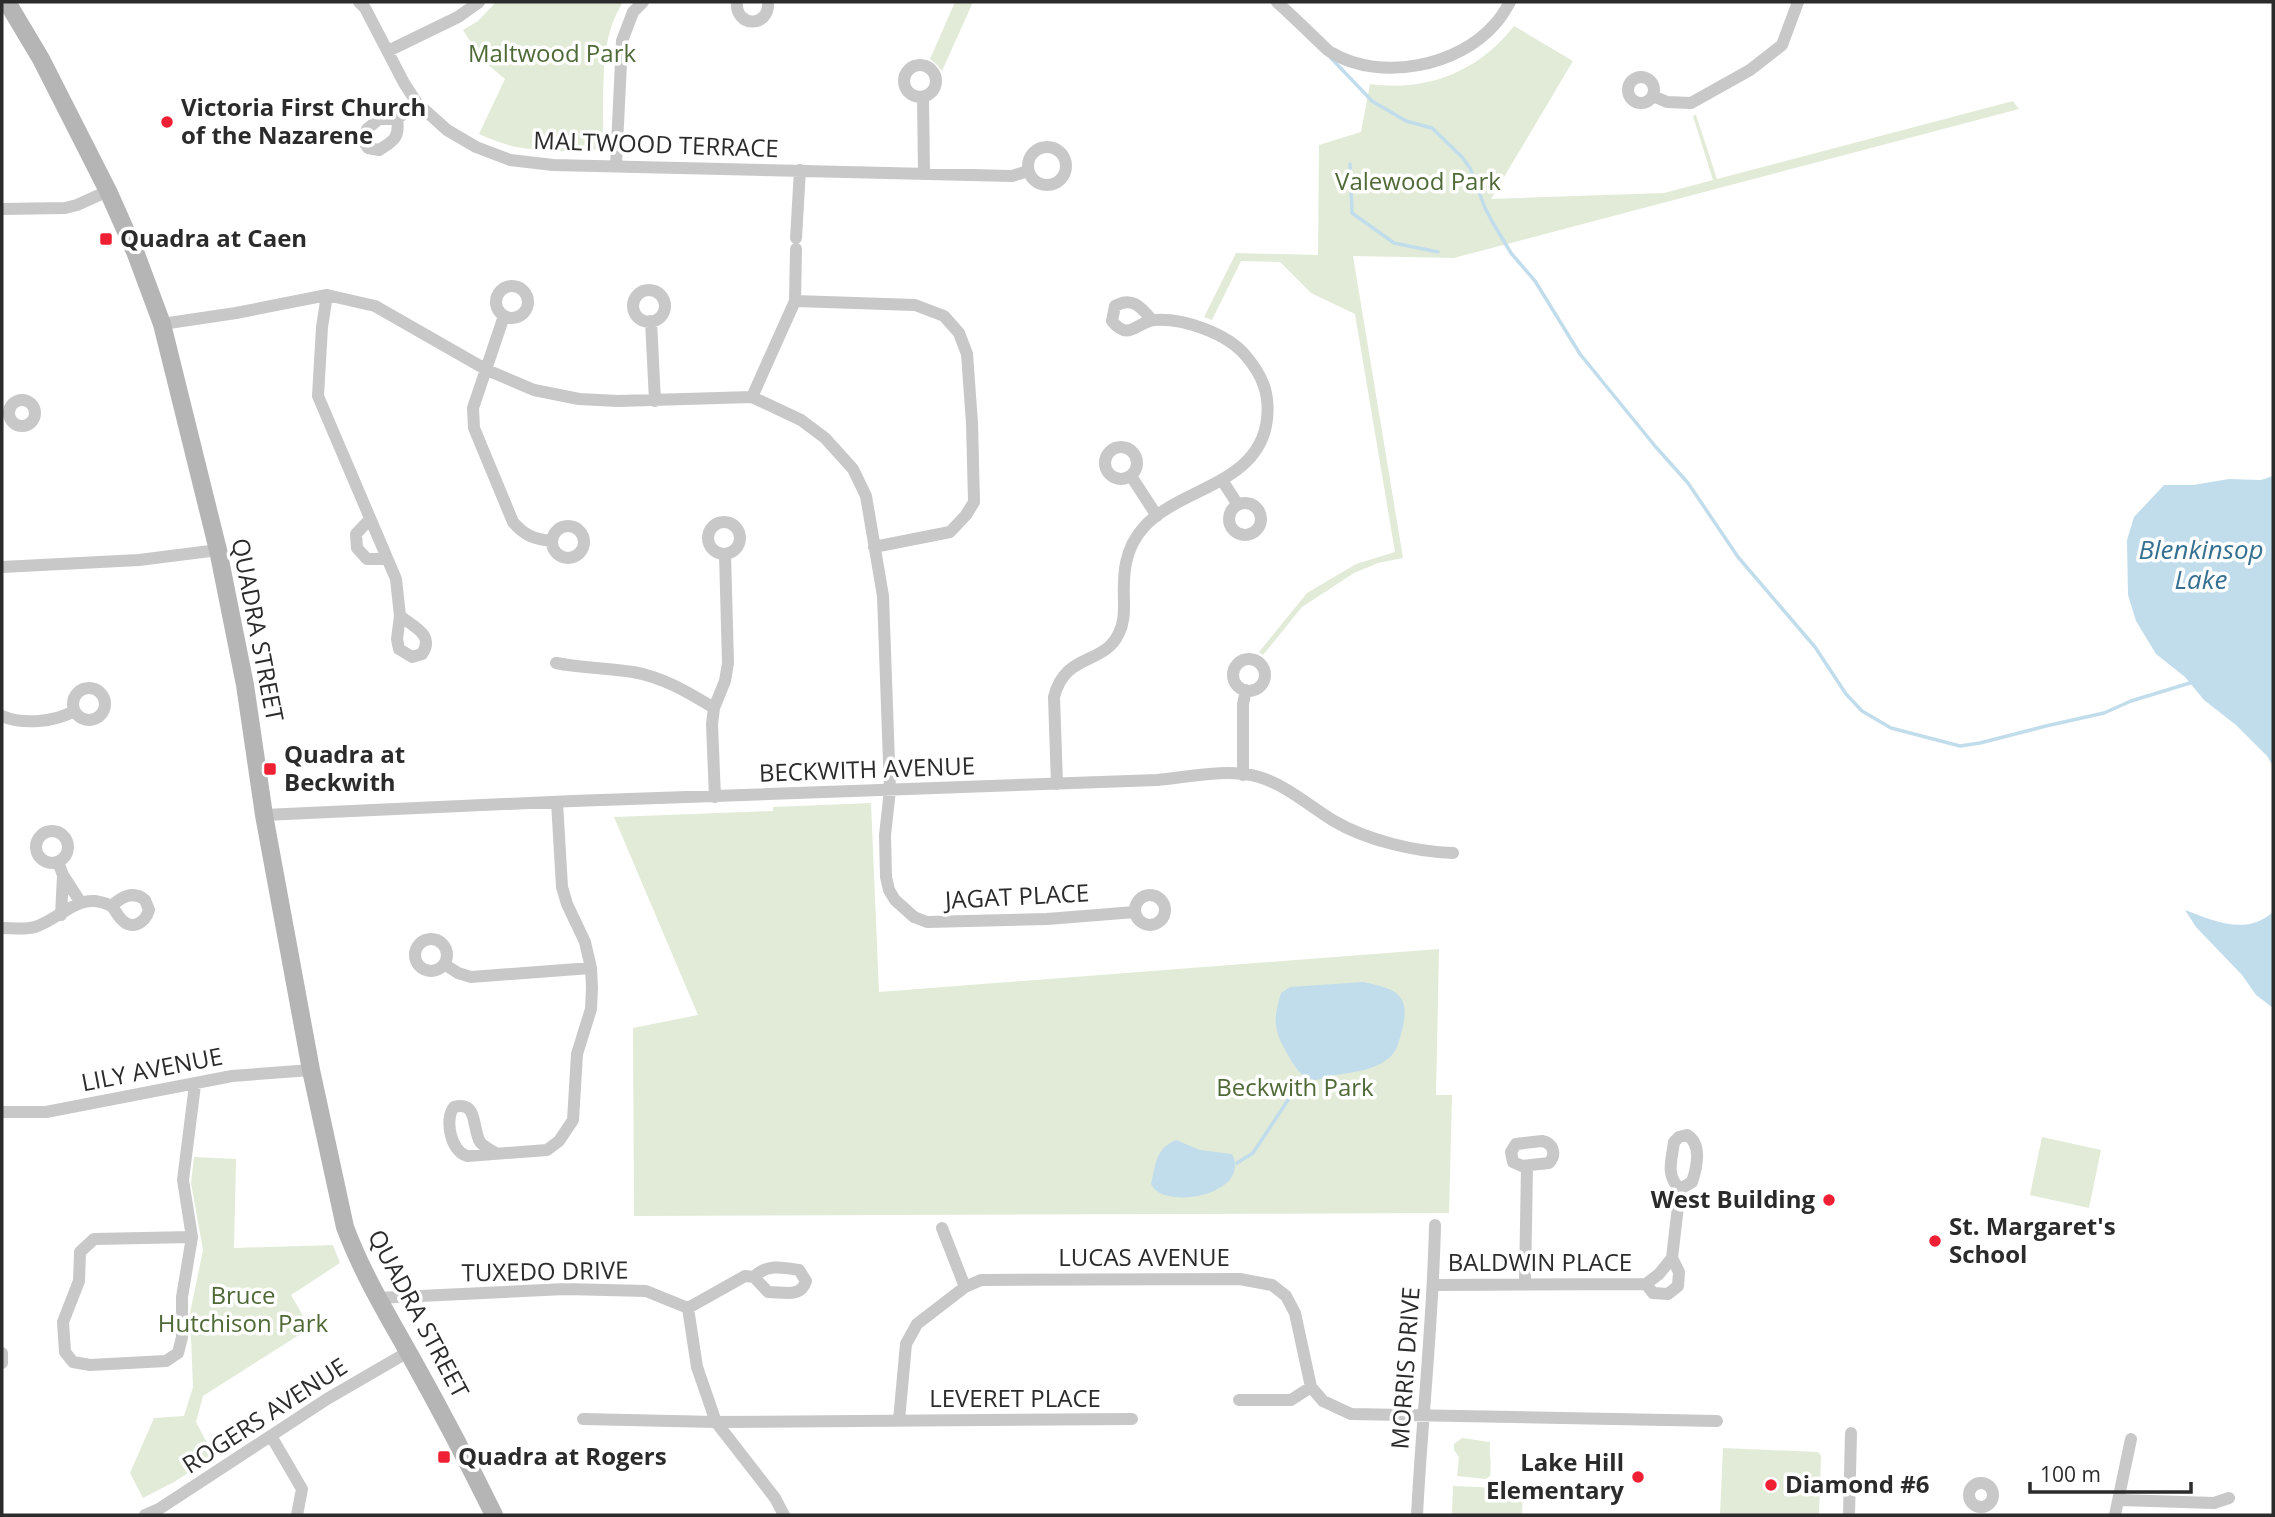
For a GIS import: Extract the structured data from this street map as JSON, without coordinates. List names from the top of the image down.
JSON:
{
  "streets": {
    "main road": ["QUADRA STREET"],
    "street": [
      "MALTWOOD TERRACE",
      "BECKWITH AVENUE",
      "JAGAT PLACE",
      "LILY AVENUE",
      "LUCAS AVENUE",
      "BALDWIN PLACE",
      "TUXEDO DRIVE",
      "MORRIS DRIVE",
      "LEVERET PLACE",
      "ROGERS AVENUE"
    ]
  },
  "crossings": [
    ["QUADRA STREET", "BECKWITH AVENUE"],
    ["QUADRA STREET", "LILY AVENUE"],
    ["QUADRA STREET", "TUXEDO DRIVE"],
    ["QUADRA STREET", "ROGERS AVENUE"],
    ["BECKWITH AVENUE", "JAGAT PLACE"],
    ["LUCAS AVENUE", "LEVERET PLACE"],
    ["BALDWIN PLACE", "MORRIS DRIVE"]
  ],
  "water": ["Blenkinsop Lake"],
  "parks": [
    "Maltwood Park",
    "Valewood Park",
    "Beckwith Park",
    "Bruce Hutchison Park"
  ],
  "places": {
    "other": [
      "Victoria First Church of the Nazarene",
      "West Building",
      "St. Margaret's School",
      "Lake Hill Elementary",
      "Diamond #6"
    ],
    "transit": ["Quadra at Caen", "Quadra at Beckwith", "Quadra at Rogers"]
  },
  "scale_bar": "100 m"
}
